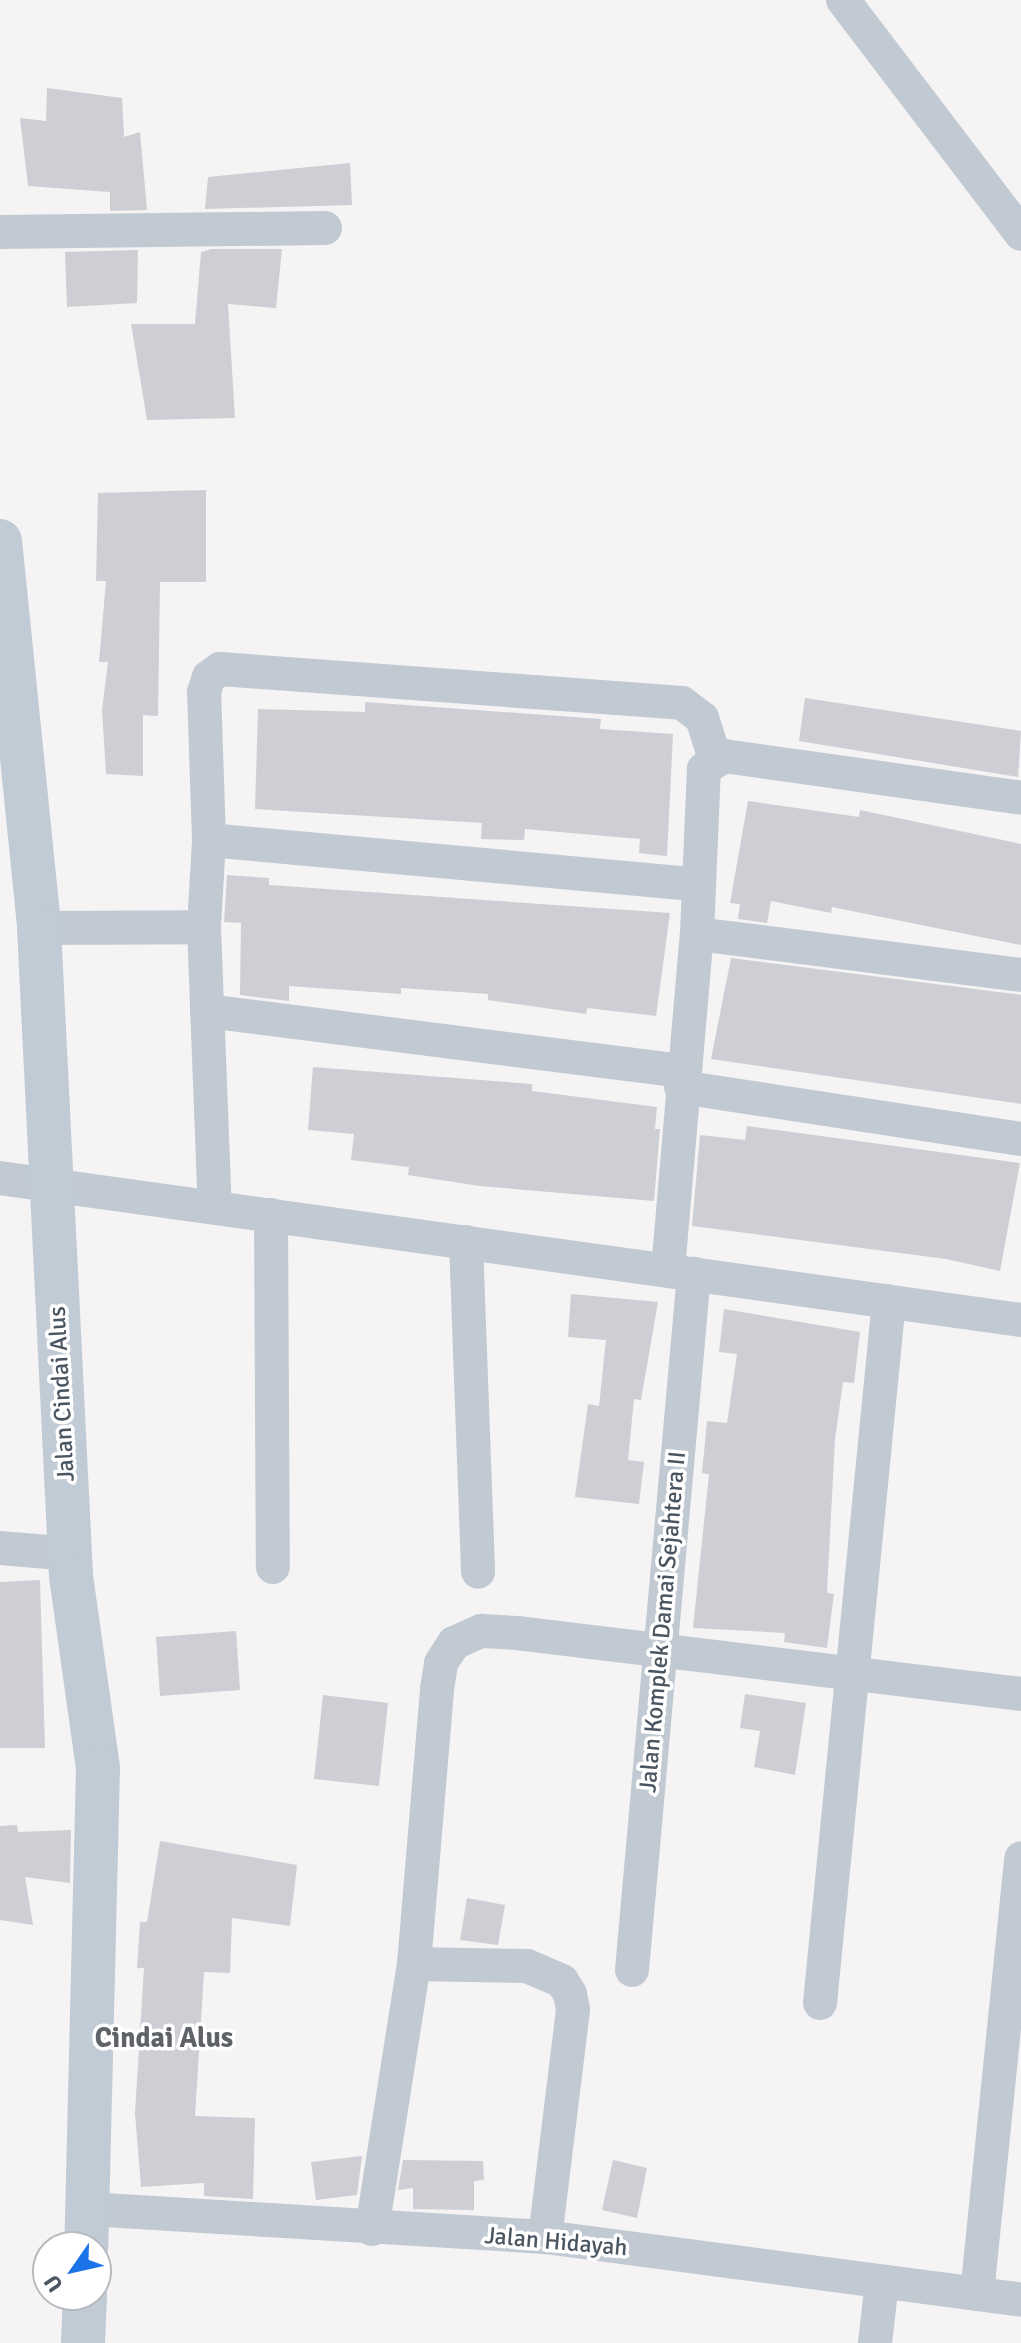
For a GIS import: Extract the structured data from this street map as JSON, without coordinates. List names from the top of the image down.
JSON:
{
  "streets": {
    "street": ["Jalan Cindai Alus", "Jalan Komplek Damai Sejahtera II", "Jalan Hidayah"]
  },
  "crossings": [
    ["Jalan Cindai Alus", "Jalan Hidayah"]
  ],
  "districts": ["Cindai Alus"],
  "north": "bottom left"
}
